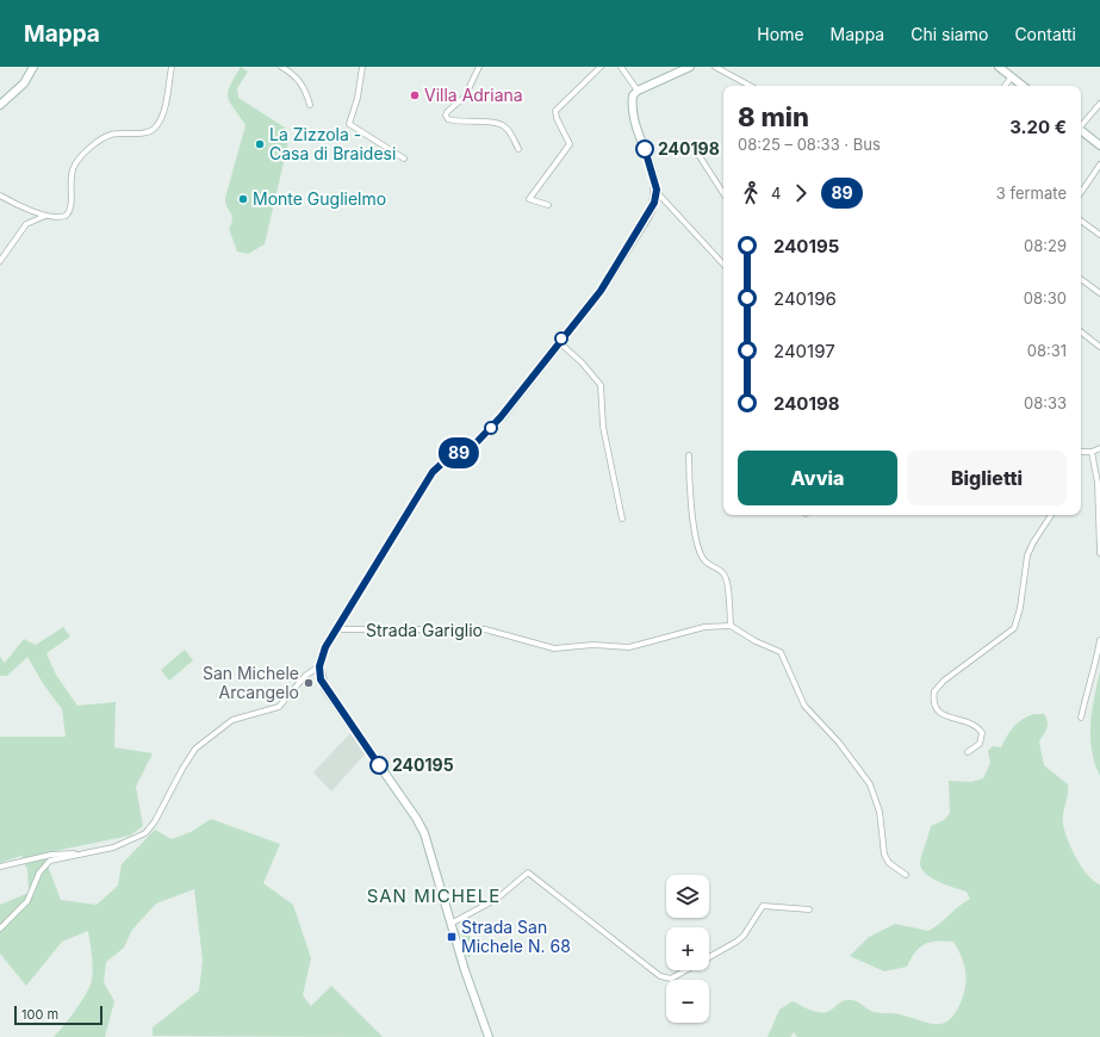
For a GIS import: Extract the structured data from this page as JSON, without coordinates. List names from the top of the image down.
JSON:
{
  "streets": {
    "street": ["Strada Gariglio"]
  },
  "districts": ["SAN MICHELE"],
  "places": {
    "other": [
      "Villa Adriana",
      "La Zizzola - Casa di Braidesi",
      "240198",
      "Monte Guglielmo",
      "San Michele Arcangelo",
      "240195"
    ],
    "transit": ["Strada San Michele N. 68"]
  },
  "lines": ["bus line 89"],
  "scale_bar": "100 m",
  "page": {
    "header": "Mappa",
    "nav": [
      "Home",
      "Mappa",
      "Chi siamo",
      "Contatti"
    ],
    "on_map": "89",
    "heading": ["8 min", "08:25 – 08:33 · Bus", "3.20 €"],
    "legs": ["4", "89", "3 fermate"],
    "list": [
      {
        "name": "240195",
        "value": "08:29"
      },
      {
        "name": "240196",
        "value": "08:30"
      },
      {
        "name": "240197",
        "value": "08:31"
      },
      {
        "name": "240198",
        "value": "08:33"
      }
    ],
    "buttons": ["Avvia", "Biglietti"],
    "map_buttons": ["+", "−"],
    "scale": "100 m"
  }
}
